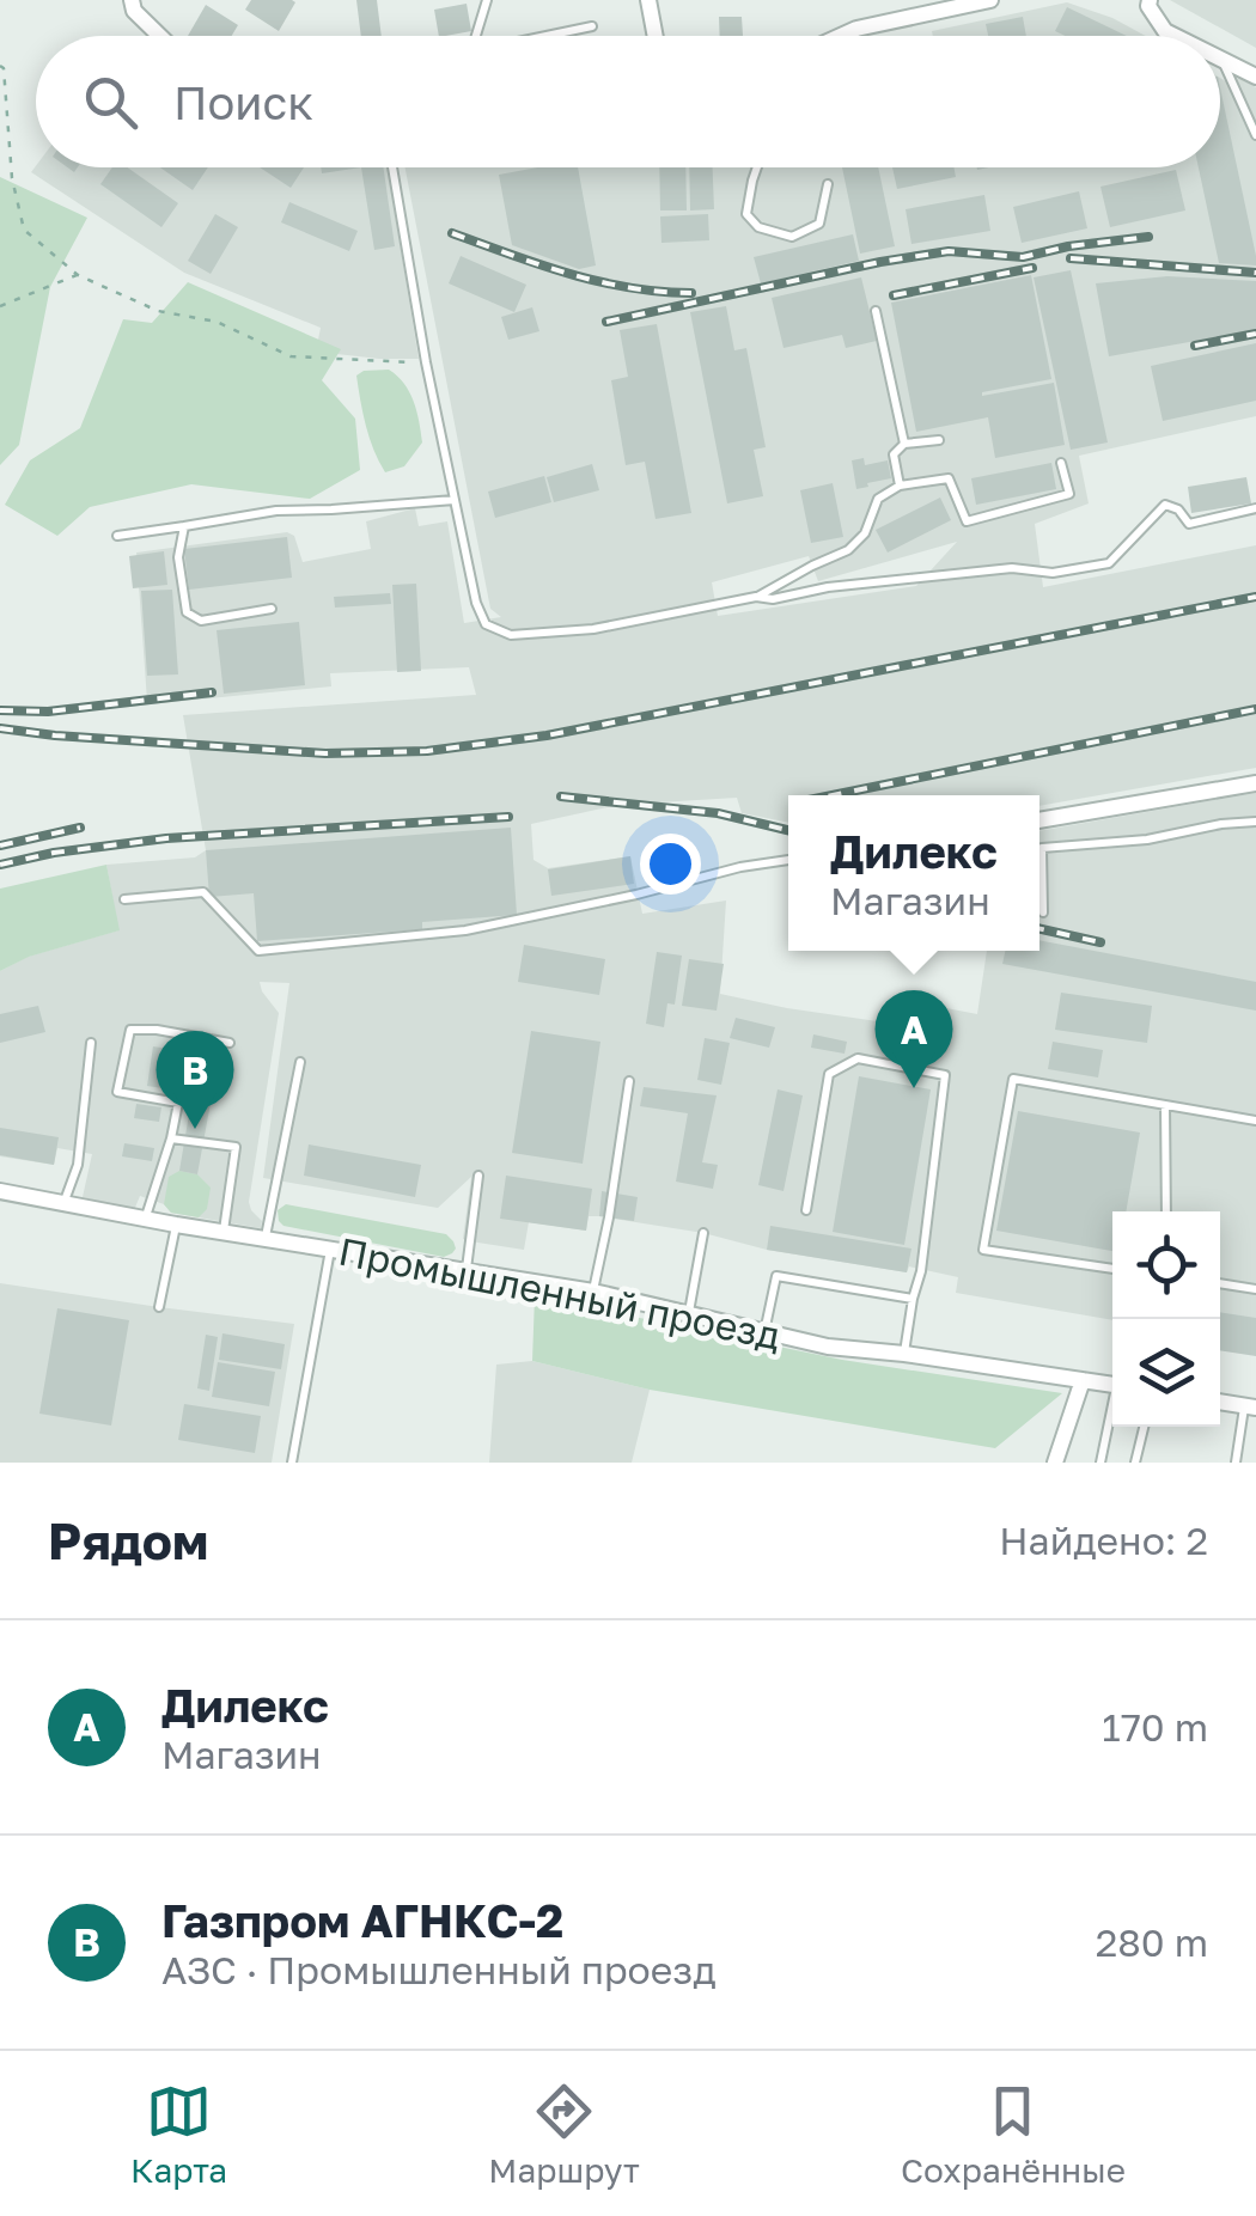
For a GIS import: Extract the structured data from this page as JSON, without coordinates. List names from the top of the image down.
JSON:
{
  "streets": {
    "street": ["Промышленный проезд"]
  },
  "page": {
    "search": "Поиск",
    "popup": ["Дилекс", "Магазин"],
    "pins": ["A", "B"],
    "heading": ["Рядом", "Найдено: 2"],
    "list": [
      {
        "mark": "A",
        "name": "Дилекс",
        "note": "Магазин",
        "value": "170 m"
      },
      {
        "mark": "B",
        "name": "Газпром АГНКС-2",
        "note": "АЗС · Промышленный проезд",
        "value": "280 m"
      }
    ],
    "nav": ["Карта", "Маршрут", "Сохранённые"]
  }
}
